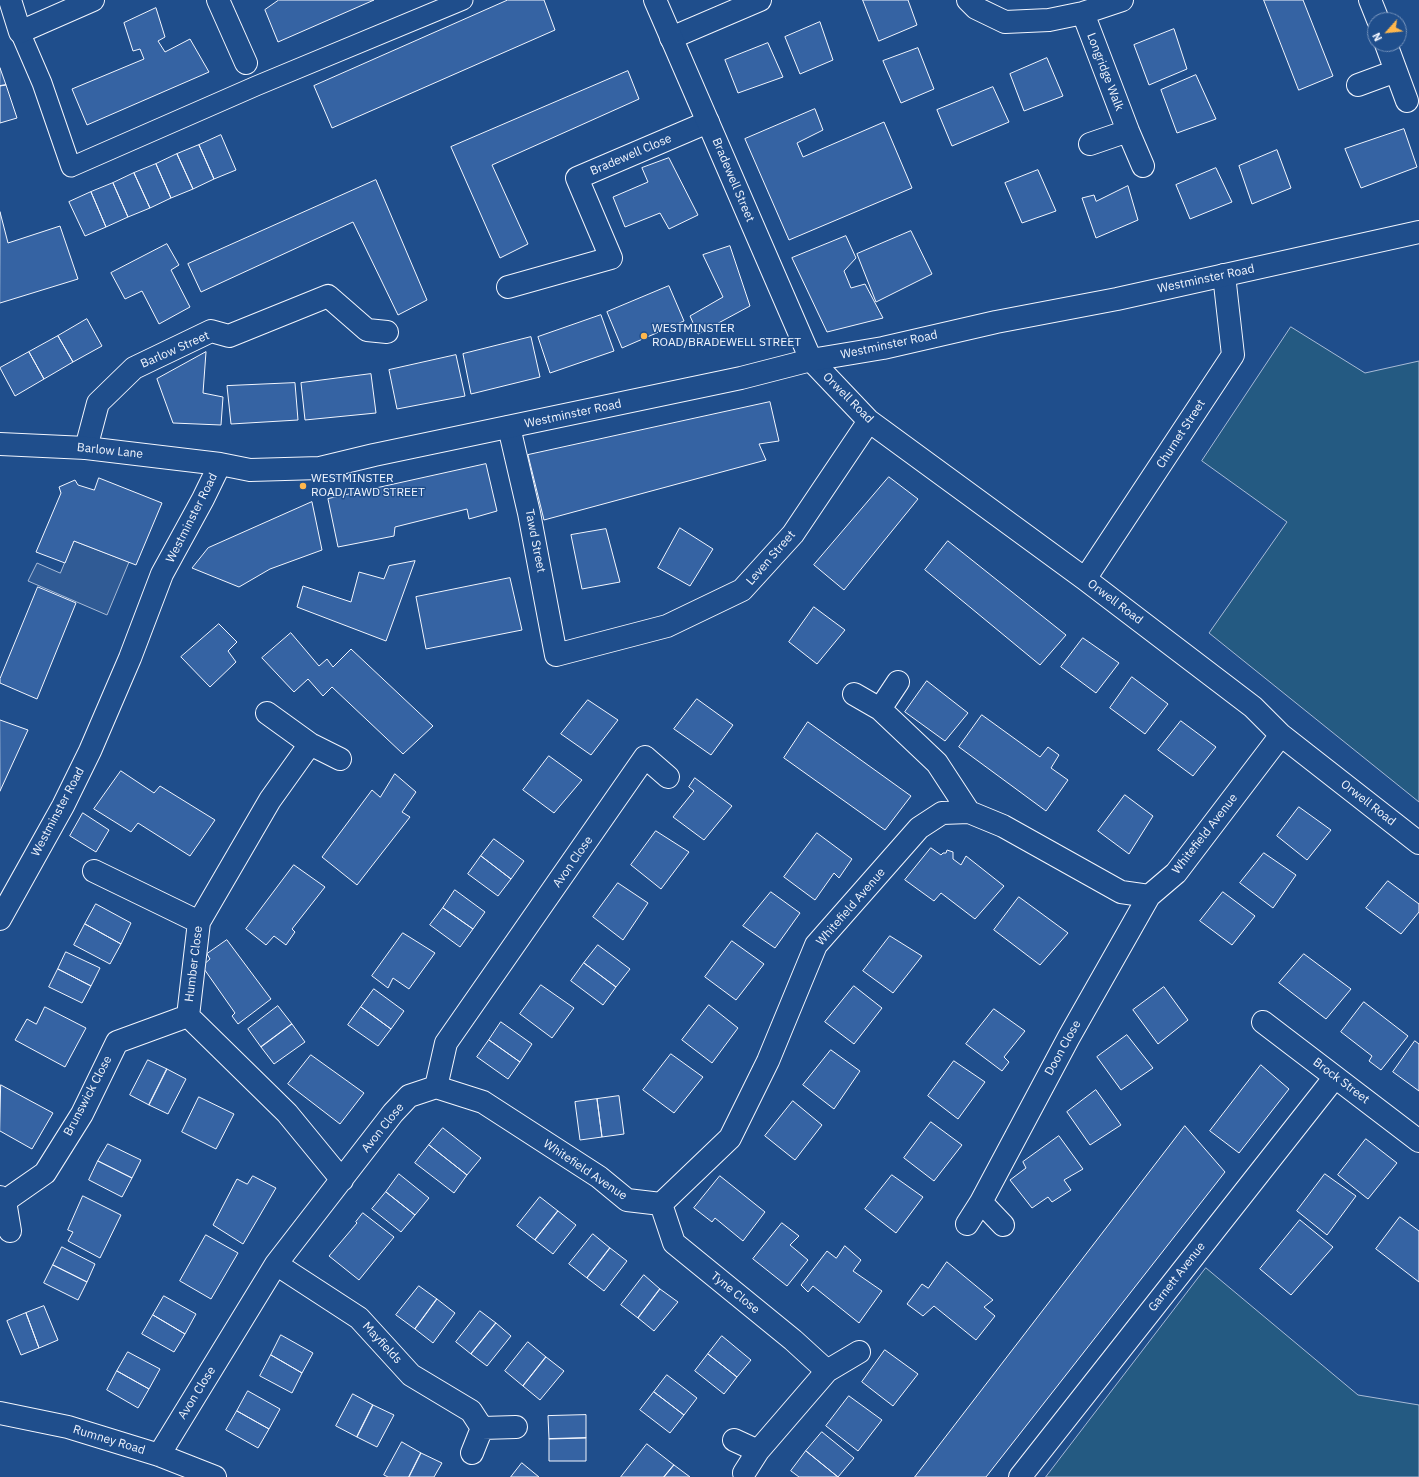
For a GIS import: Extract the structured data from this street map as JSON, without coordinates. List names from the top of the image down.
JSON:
{
  "streets": {
    "street": [
      "Longridge Walk",
      "Bradewell Close",
      "Bradewell Street",
      "Westminster Road",
      "Barlow Street",
      "Orwell Road",
      "Churnet Street",
      "Barlow Lane",
      "Tawd Street",
      "Leven Street",
      "Whitefield Avenue",
      "Avon Close",
      "Humber Close",
      "Doon Close",
      "Brock Street",
      "Brunswick Close",
      "Garnett Avenue",
      "Tyne Close",
      "Mayfields",
      "Rumney Road"
    ]
  },
  "crossings": [
    ["Bradewell Close", "Bradewell Street"],
    ["Bradewell Street", "Westminster Road"],
    ["Bradewell Street", "Orwell Road"],
    ["Westminster Road", "Orwell Road"],
    ["Westminster Road", "Churnet Street"],
    ["Westminster Road", "Barlow Lane"],
    ["Westminster Road", "Tawd Street"],
    ["Barlow Street", "Barlow Lane"],
    ["Orwell Road", "Churnet Street"],
    ["Orwell Road", "Leven Street"],
    ["Orwell Road", "Whitefield Avenue"],
    ["Tawd Street", "Leven Street"],
    ["Whitefield Avenue", "Avon Close"],
    ["Whitefield Avenue", "Doon Close"],
    ["Whitefield Avenue", "Tyne Close"],
    ["Avon Close", "Humber Close"],
    ["Avon Close", "Mayfields"],
    ["Avon Close", "Rumney Road"],
    ["Humber Close", "Brunswick Close"],
    ["Brock Street", "Garnett Avenue"]
  ],
  "places": ["WESTMINSTER ROAD/BRADEWELL STREET", "WESTMINSTER ROAD/TAWD STREET"],
  "north": "bottom left"
}
